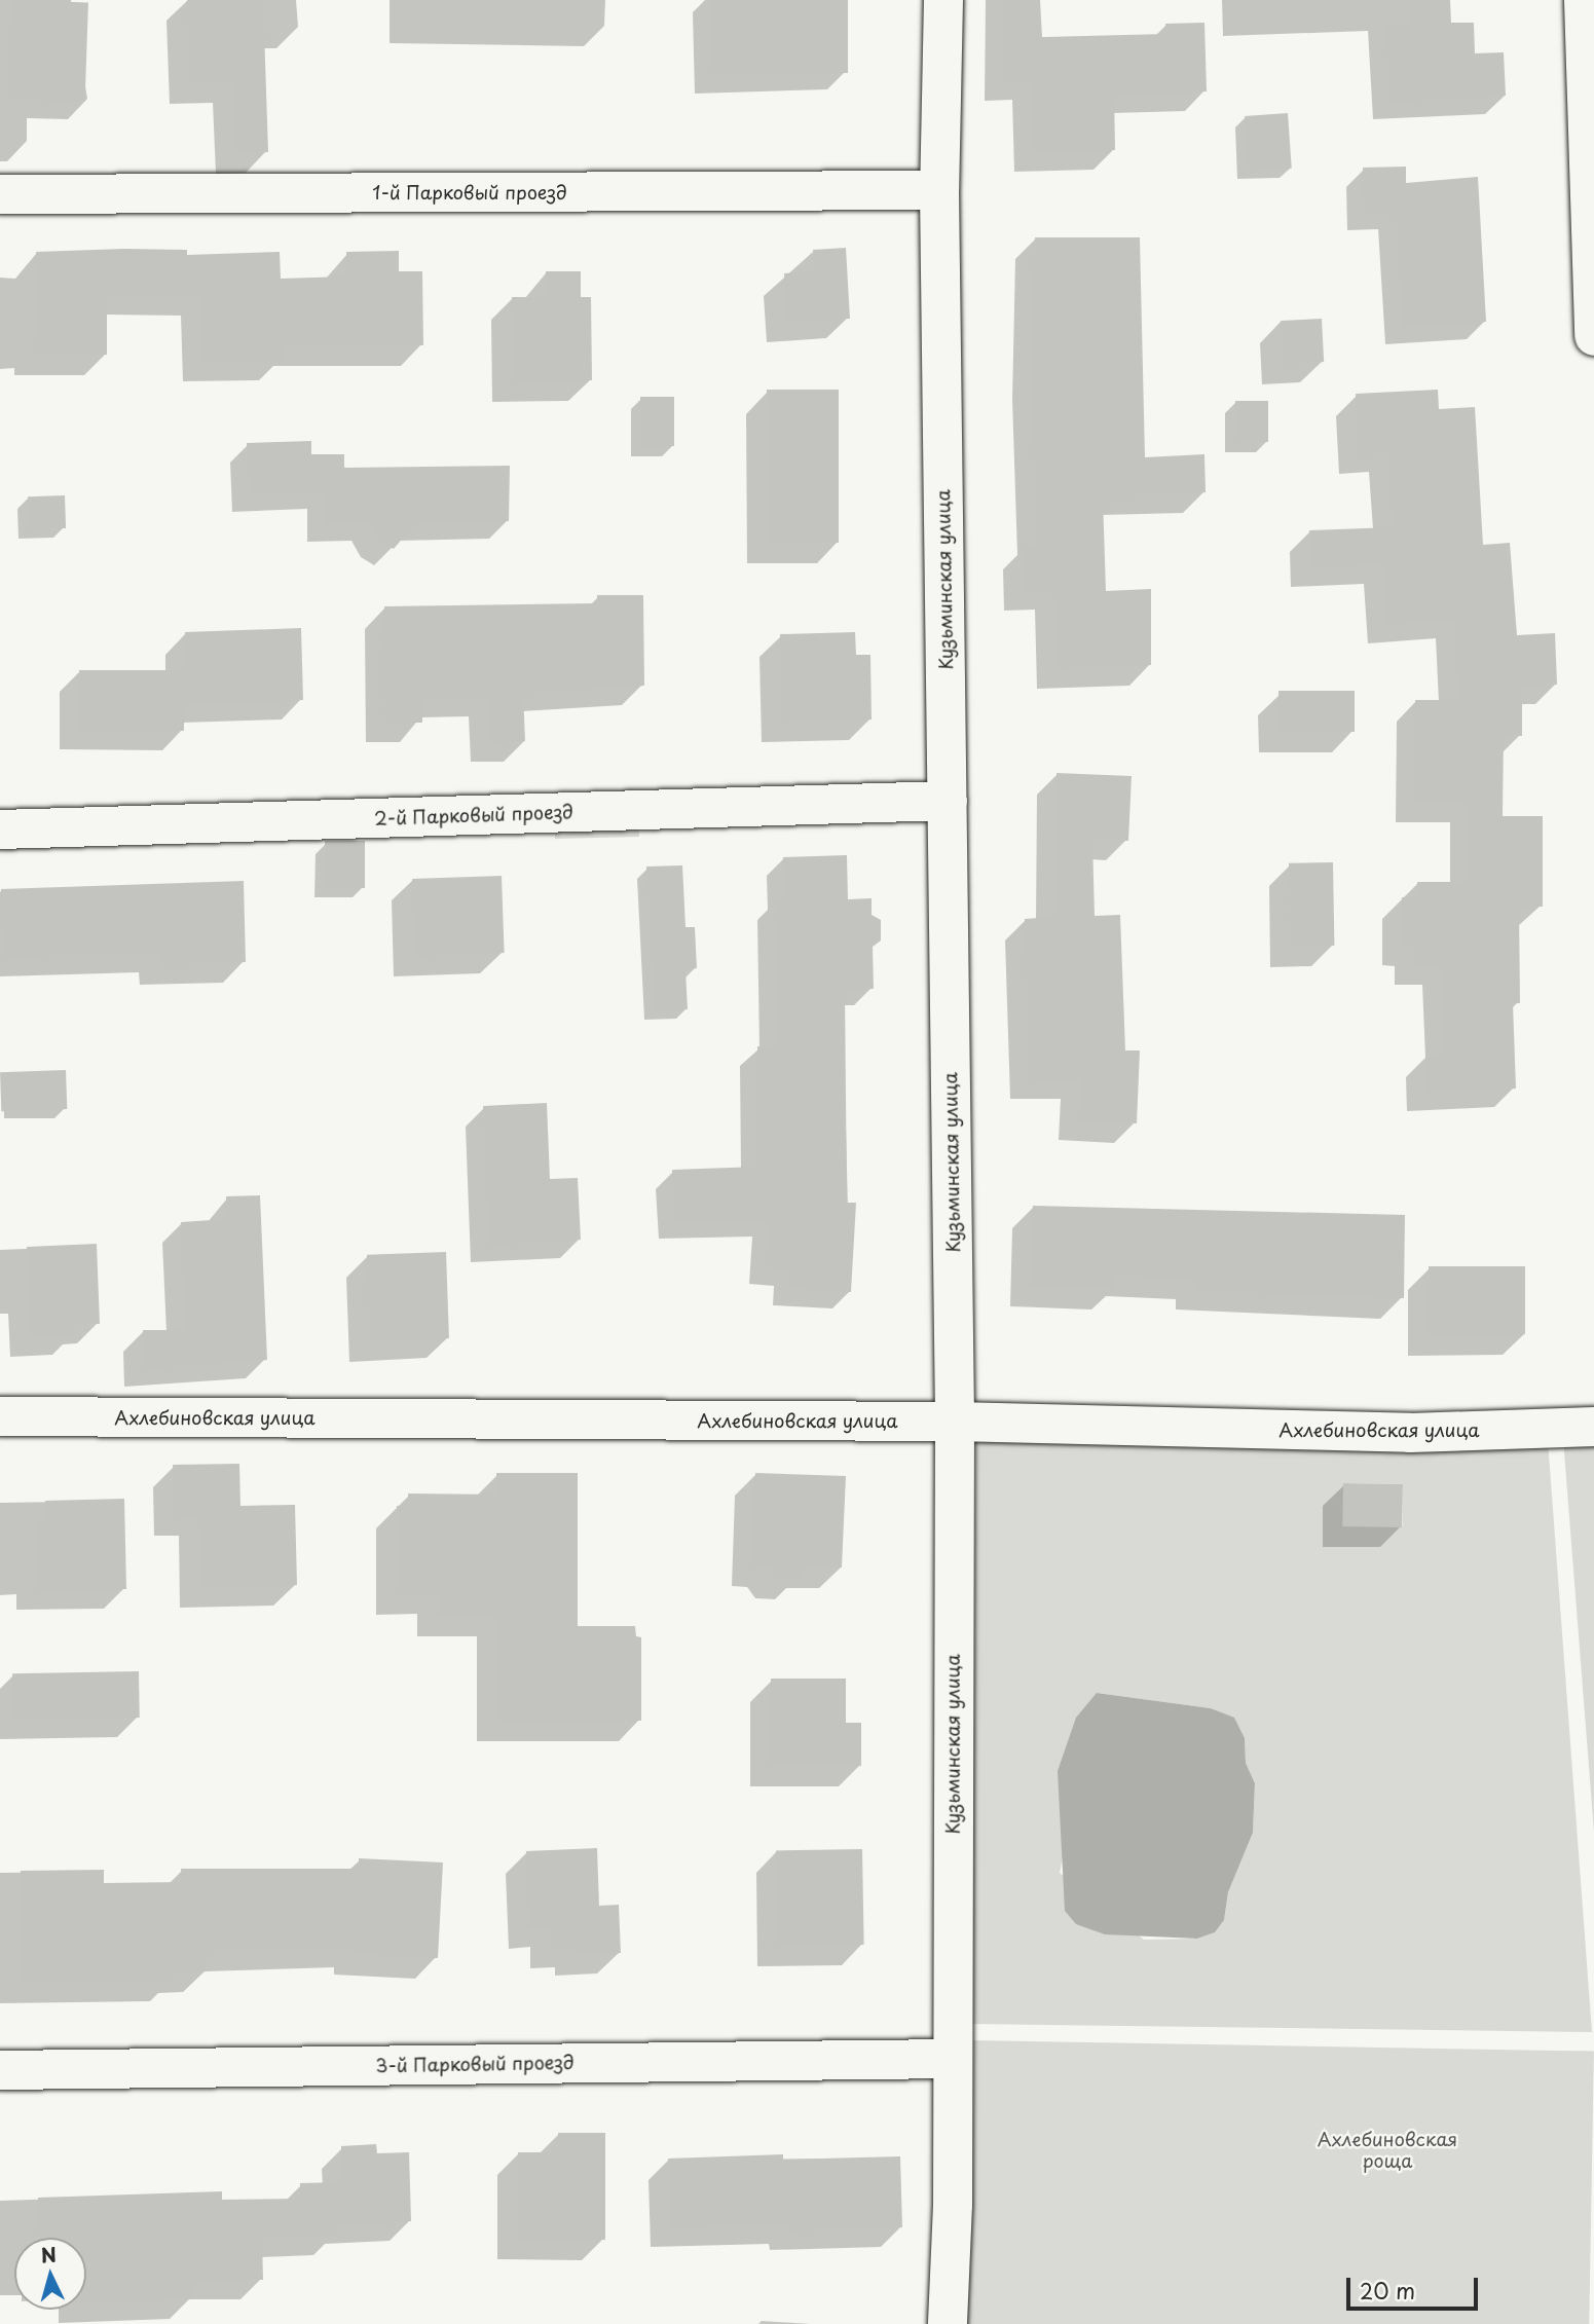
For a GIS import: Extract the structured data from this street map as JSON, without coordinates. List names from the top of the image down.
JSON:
{
  "streets": {
    "street": [
      "1-й Парковый проезд",
      "Кузьминская улица",
      "2-й Парковый проезд",
      "Ахлебиновская улица",
      "3-й Парковый проезд"
    ]
  },
  "crossings": [
    ["1-й Парковый проезд", "Кузьминская улица"],
    ["Кузьминская улица", "2-й Парковый проезд"],
    ["Кузьминская улица", "Ахлебиновская улица"],
    ["Кузьминская улица", "3-й Парковый проезд"]
  ],
  "parks": ["Ахлебиновская роща"],
  "scale_bar": "20 m",
  "north": "top"
}
